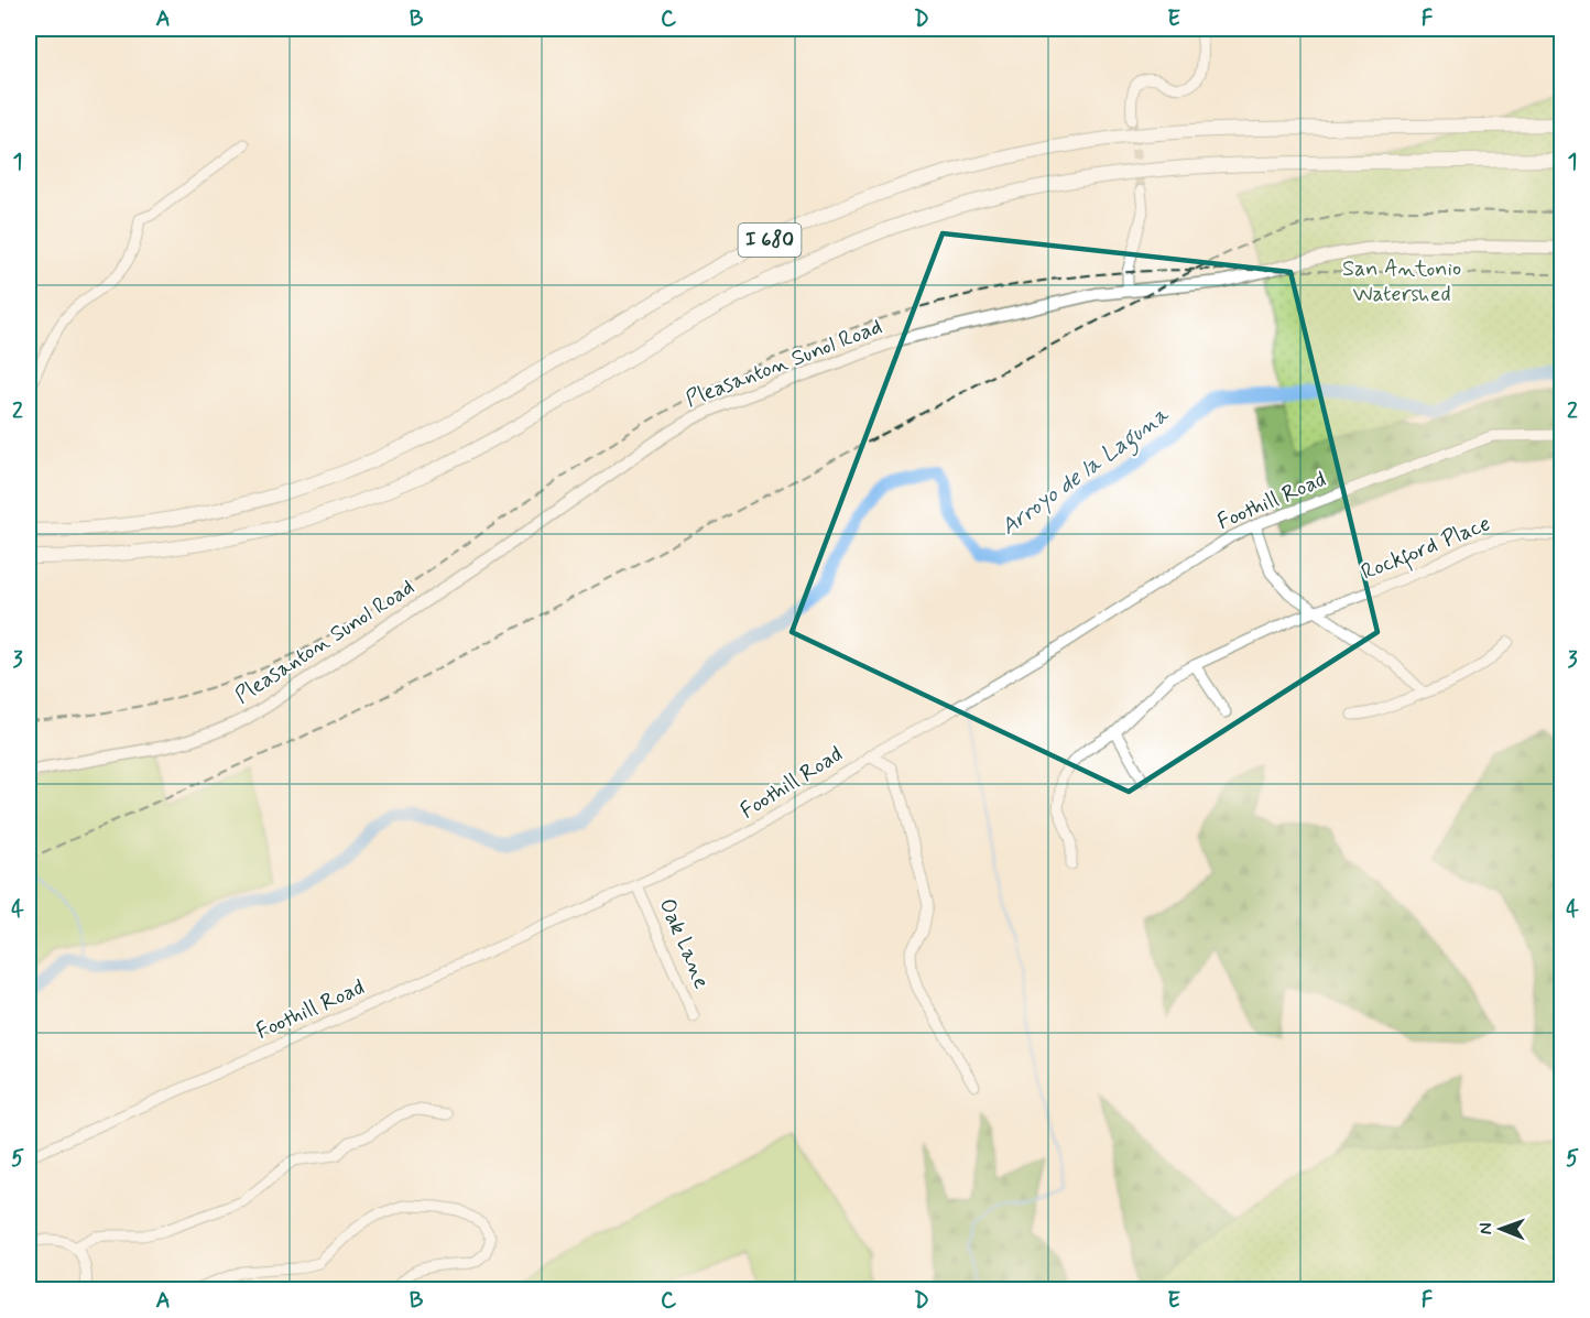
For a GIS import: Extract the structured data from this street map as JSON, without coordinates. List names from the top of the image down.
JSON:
{
  "streets": {
    "highway": ["I 680"],
    "main road": ["Pleasanton Sunol Road"],
    "street": ["Foothill Road", "Rockford Place", "Oak Lane"]
  },
  "crossings": [
    ["Foothill Road", "Oak Lane"]
  ],
  "water": ["Arroyo de la Laguna"],
  "parks": ["San Antonio Watershed"],
  "north": "left",
  "grid": {
    "columns": [
      "A",
      "B",
      "C",
      "D",
      "E",
      "F"
    ],
    "rows": [
      "1",
      "2",
      "3",
      "4",
      "5"
    ]
  }
}
